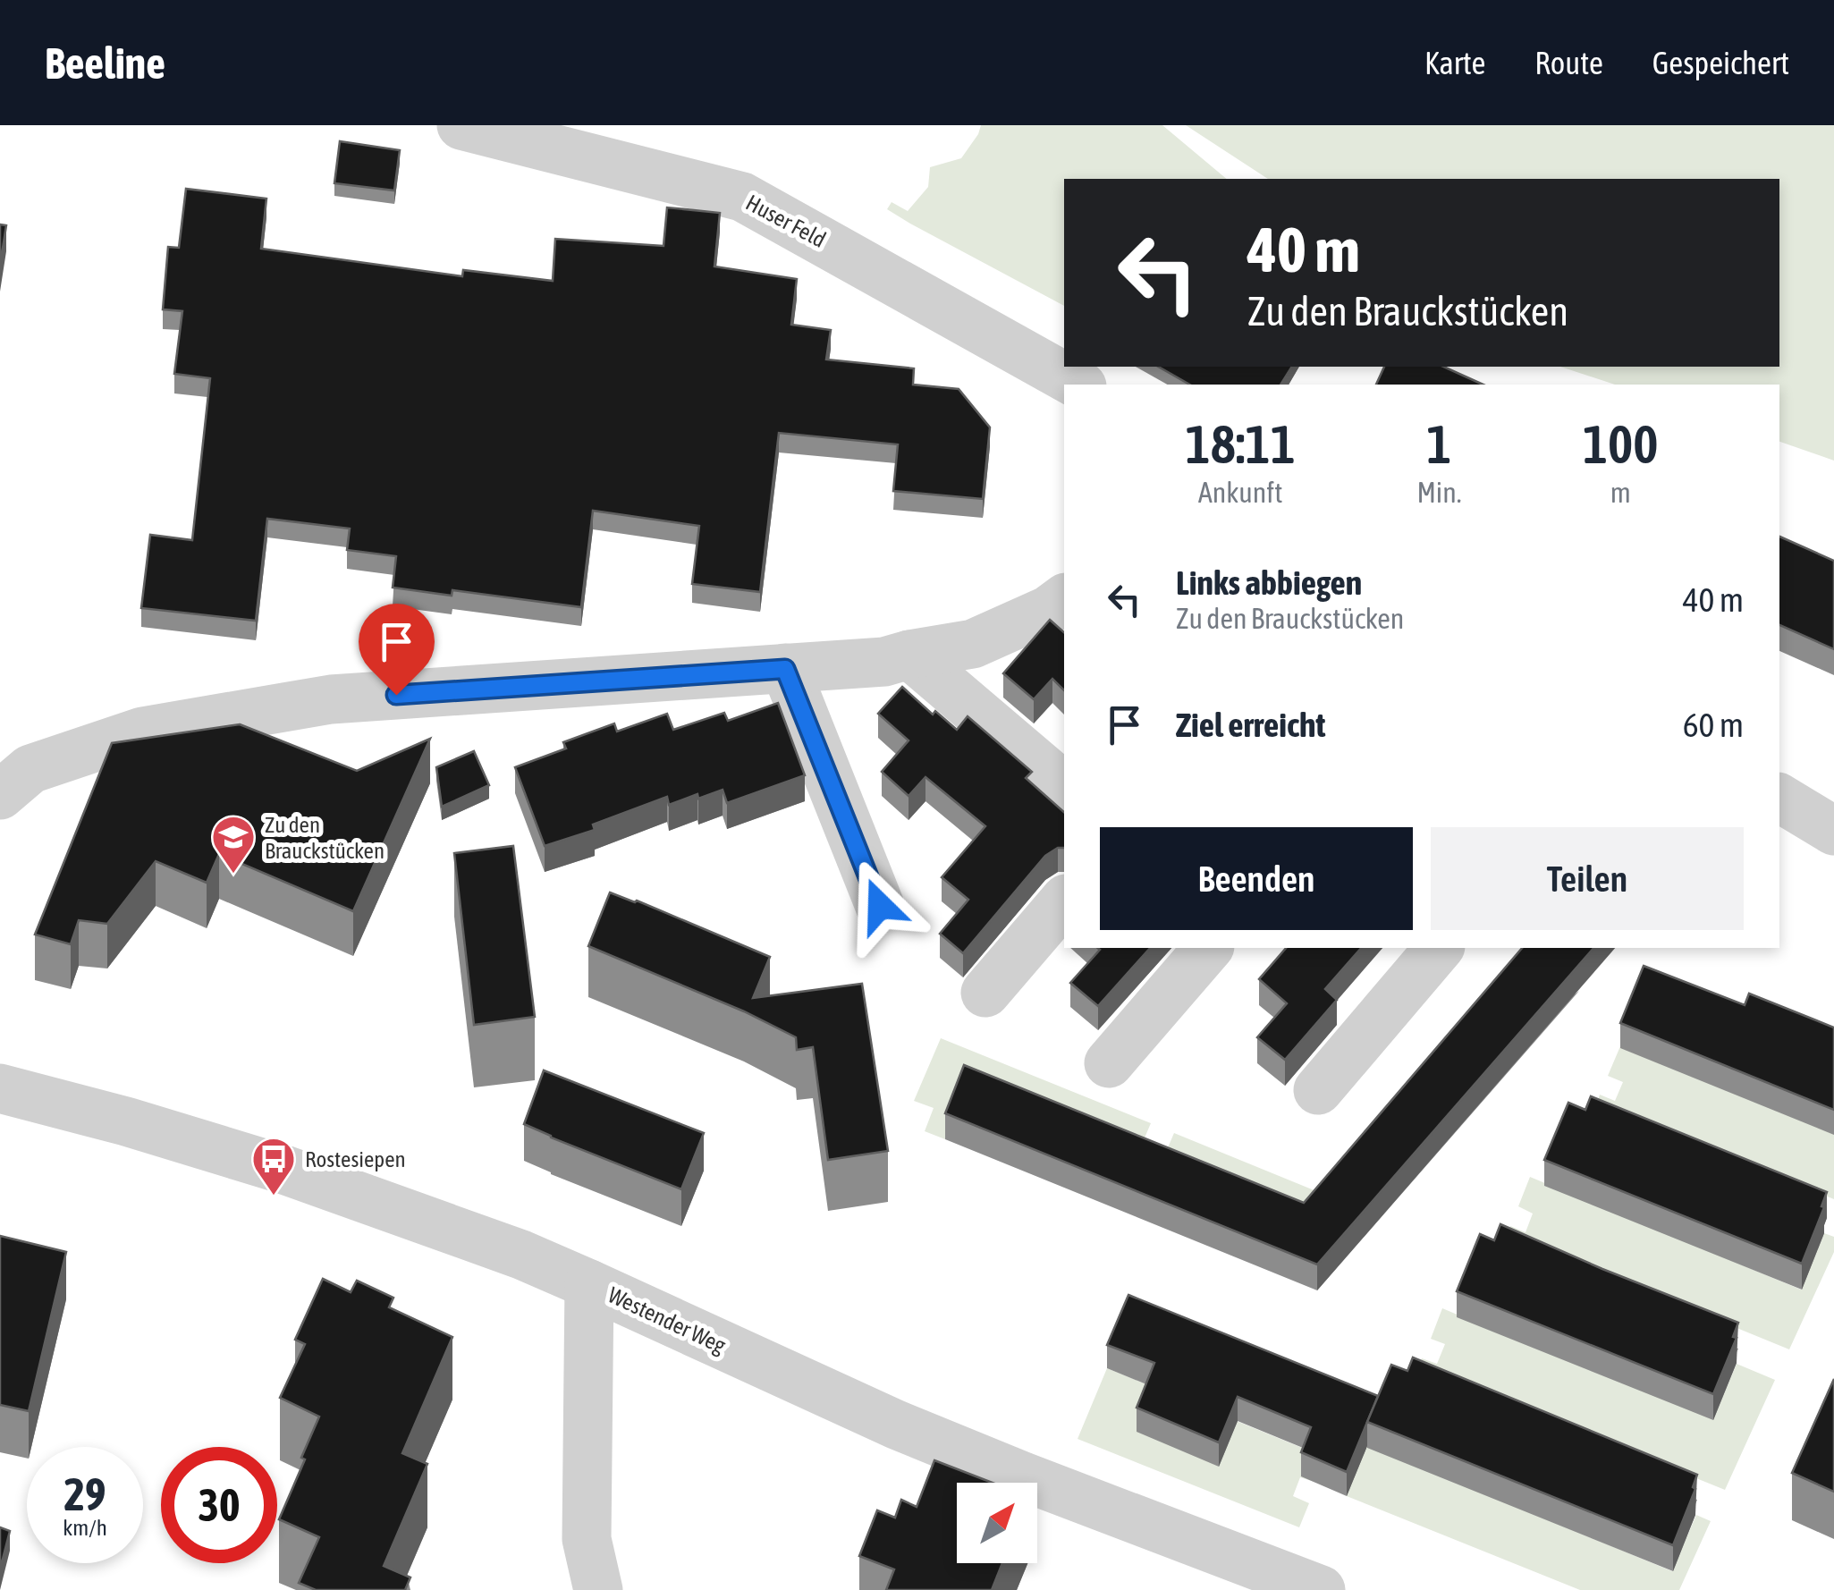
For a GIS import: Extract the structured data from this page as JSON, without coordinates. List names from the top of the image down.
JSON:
{
  "streets": {
    "street": ["Huser Feld", "Westender Weg"]
  },
  "places": {
    "school or university": ["Zu den Brauckstücken"],
    "bus stop": ["Rostesiepen"]
  },
  "north": "top right",
  "page": {
    "header": "Beeline",
    "nav": ["Karte", "Route", "Gespeichert"],
    "turn": ["40 m", "Zu den Brauckstücken"],
    "eta": [
      "18:11",
      "Ankunft",
      "1",
      "Min.",
      "100",
      "m"
    ],
    "list": [
      {
        "name": "Links abbiegen",
        "note": "Zu den Brauckstücken",
        "value": "40 m"
      },
      {
        "name": "Ziel erreicht",
        "value": "60 m"
      }
    ],
    "buttons": ["Beenden", "Teilen"],
    "speed": "29 km/h",
    "limit": "30"
  }
}
